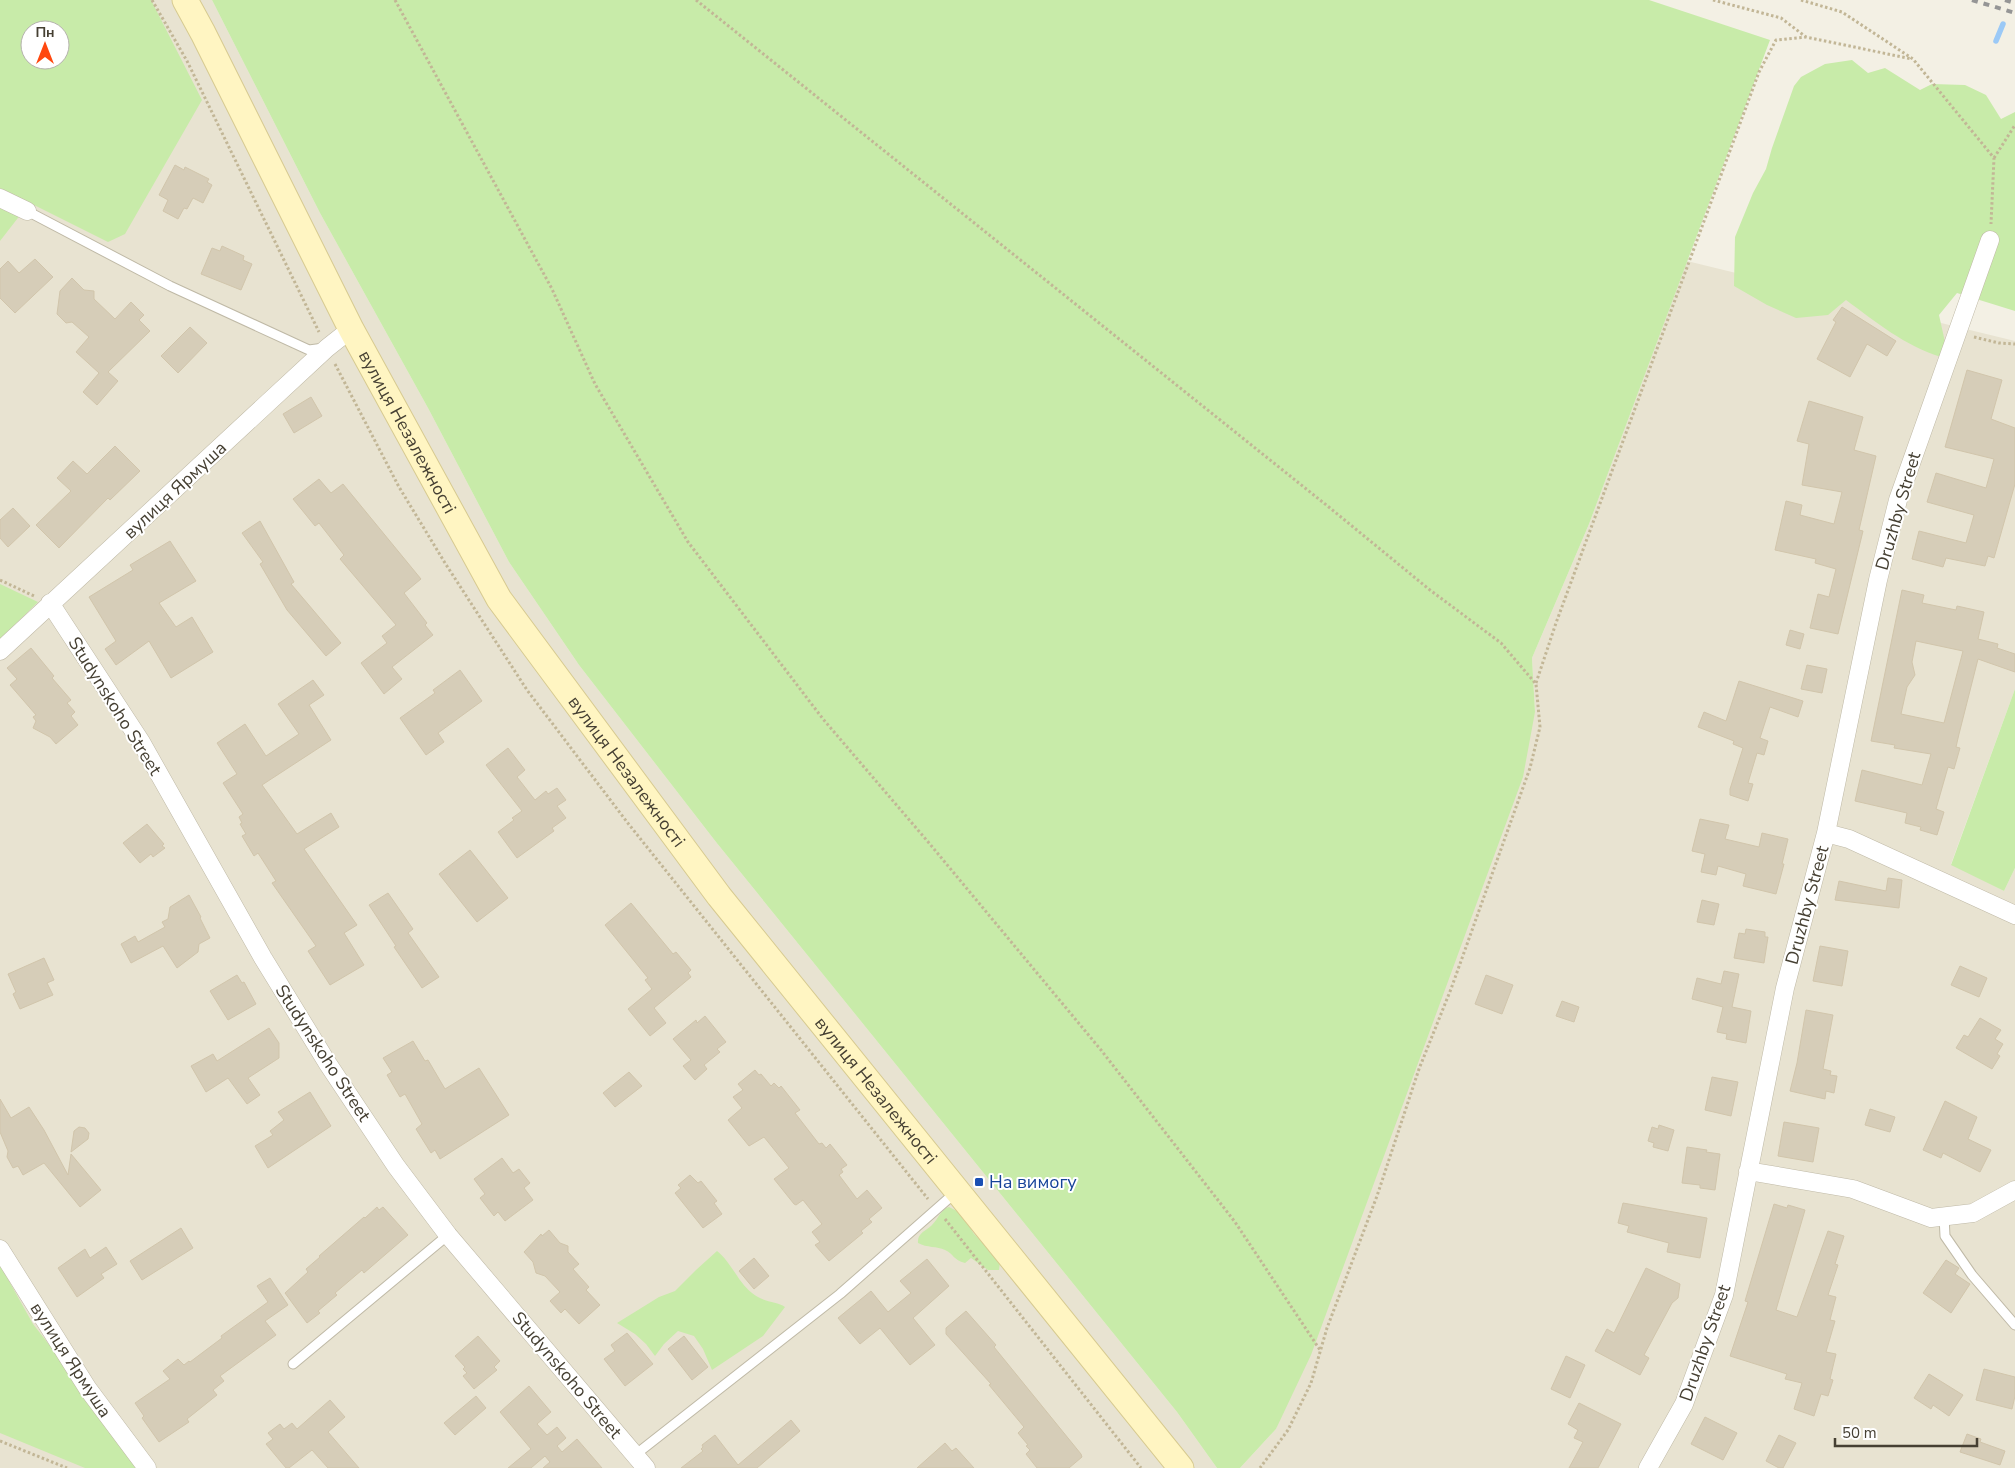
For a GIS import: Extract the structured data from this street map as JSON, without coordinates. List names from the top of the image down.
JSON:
{
  "streets": {
    "street": [
      "вулиця Незалежності",
      "вулиця Ярмуша",
      "Druzhby Street",
      "Studynskoho Street"
    ]
  },
  "crossings": [
    ["вулиця Незалежності", "вулиця Ярмуша"],
    ["вулиця Ярмуша", "Studynskoho Street"]
  ],
  "places": {
    "transit": ["На вимогу"]
  },
  "scale_bar": "50 m",
  "north": "top"
}
